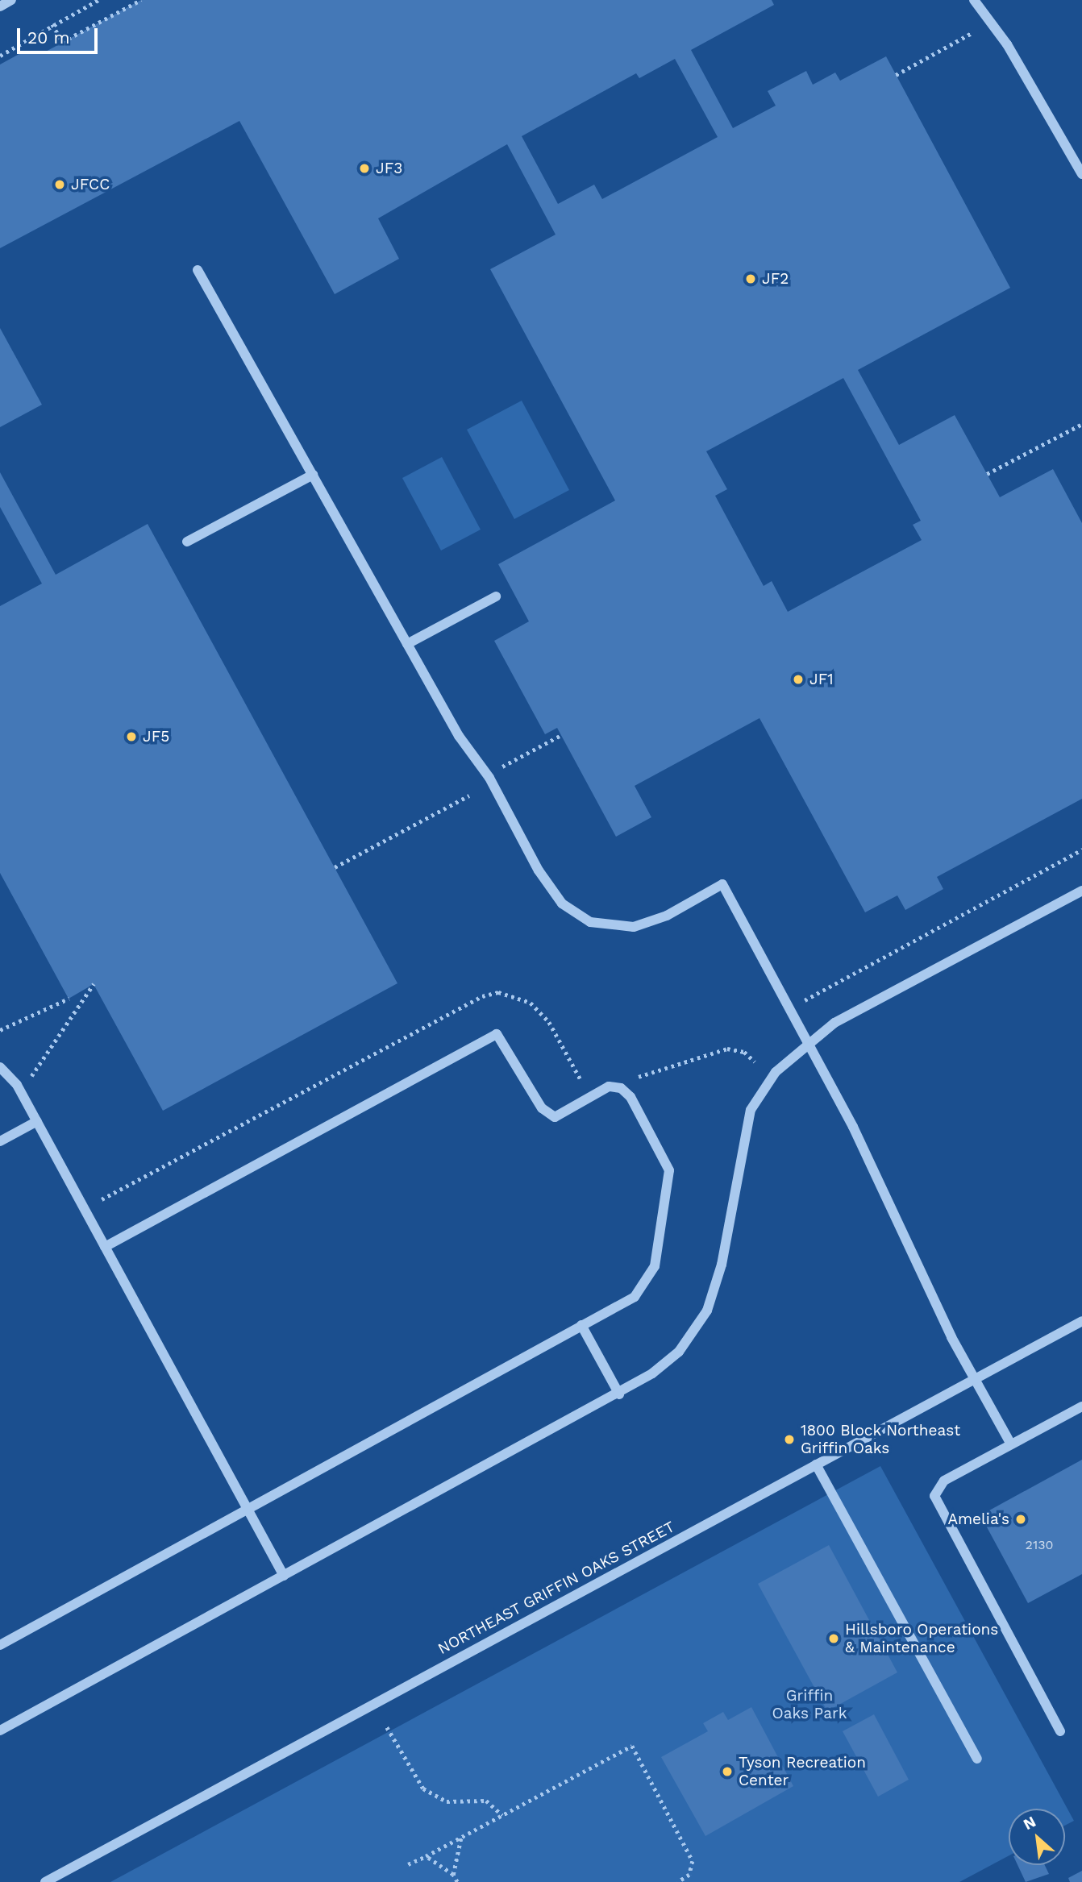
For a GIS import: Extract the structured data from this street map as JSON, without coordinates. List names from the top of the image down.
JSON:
{
  "streets": {
    "street": ["NORTHEAST GRIFFIN OAKS STREET"]
  },
  "parks": ["Griffin Oaks Park"],
  "places": [
    "JF3",
    "JFCC",
    "JF2",
    "JF1",
    "JF5",
    "1800 Block Northeast Griffin Oaks",
    "Amelia's",
    "Hillsboro Operations & Maintenance",
    "Tyson Recreation Center"
  ],
  "house_numbers": ["2130"],
  "scale_bar": "20 m",
  "north": "top left"
}
